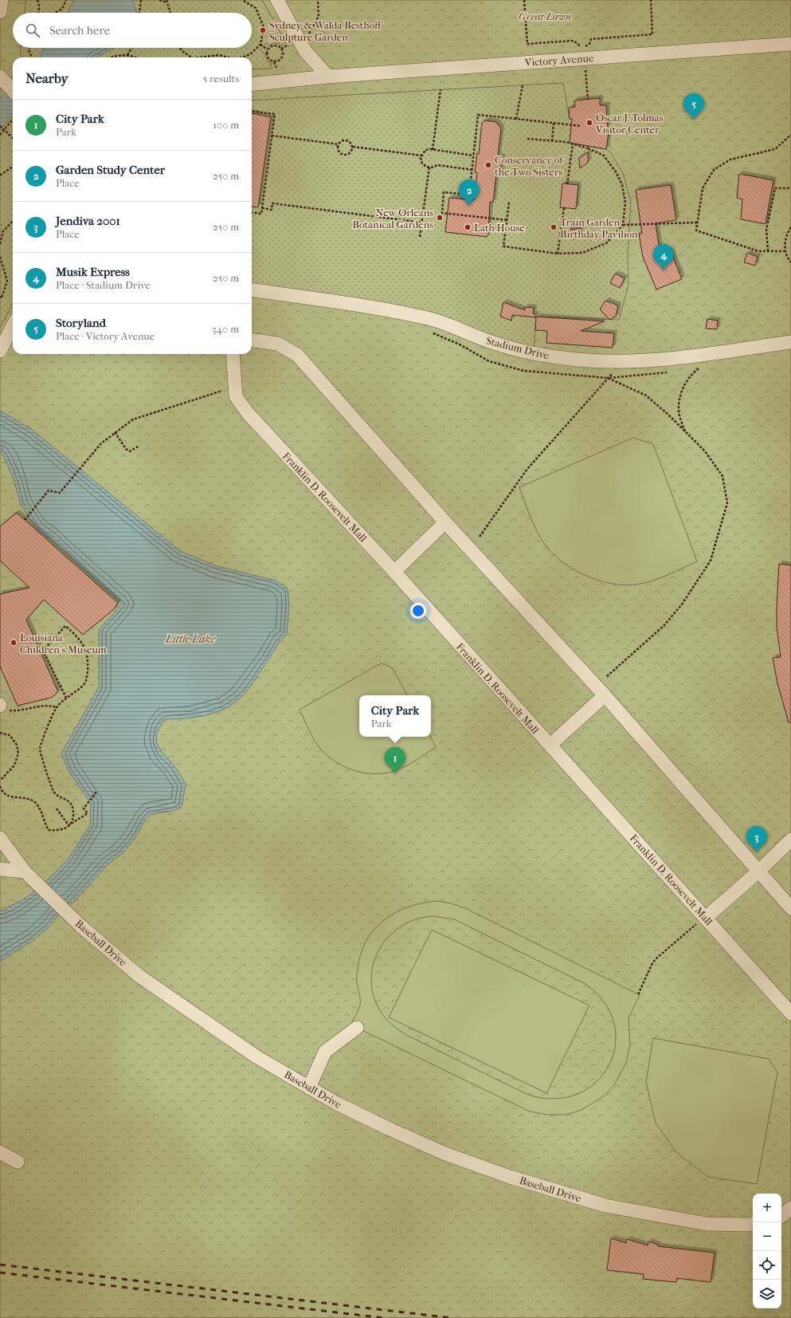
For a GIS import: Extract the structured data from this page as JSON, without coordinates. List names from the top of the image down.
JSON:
{
  "streets": {
    "street": [
      "Victory Avenue",
      "Stadium Drive",
      "Franklin D. Roosevelt Mall",
      "Baseball Drive"
    ]
  },
  "water": ["Little Lake"],
  "parks": ["Great Lawn"],
  "places": [
    "Sydney & Walda Besthoff Sculpture Garden",
    "Oscar J. Tolmas Visitor Center",
    "Conservancy of the Two Sisters",
    "New Orleans Botanical Gardens",
    "Lath House",
    "Train Garden Birthday Pavilion",
    "Louisiana Children's Museum"
  ],
  "page": {
    "search": "Search here",
    "heading": ["Nearby", "5 results"],
    "pins": [
      "5",
      "2",
      "4",
      "1",
      "3"
    ],
    "list": [
      {
        "mark": "1",
        "name": "City Park",
        "note": "Park",
        "value": "100 m"
      },
      {
        "mark": "2",
        "name": "Garden Study Center",
        "note": "Place",
        "value": "250 m"
      },
      {
        "mark": "3",
        "name": "Jendiva 2001",
        "note": "Place",
        "value": "250 m"
      },
      {
        "mark": "4",
        "name": "Musik Express",
        "note": "Place · Stadium Drive",
        "value": "250 m"
      },
      {
        "mark": "5",
        "name": "Storyland",
        "note": "Place · Victory Avenue",
        "value": "340 m"
      }
    ],
    "popup": ["City Park", "Park"],
    "map_buttons": ["+", "−"]
  }
}
